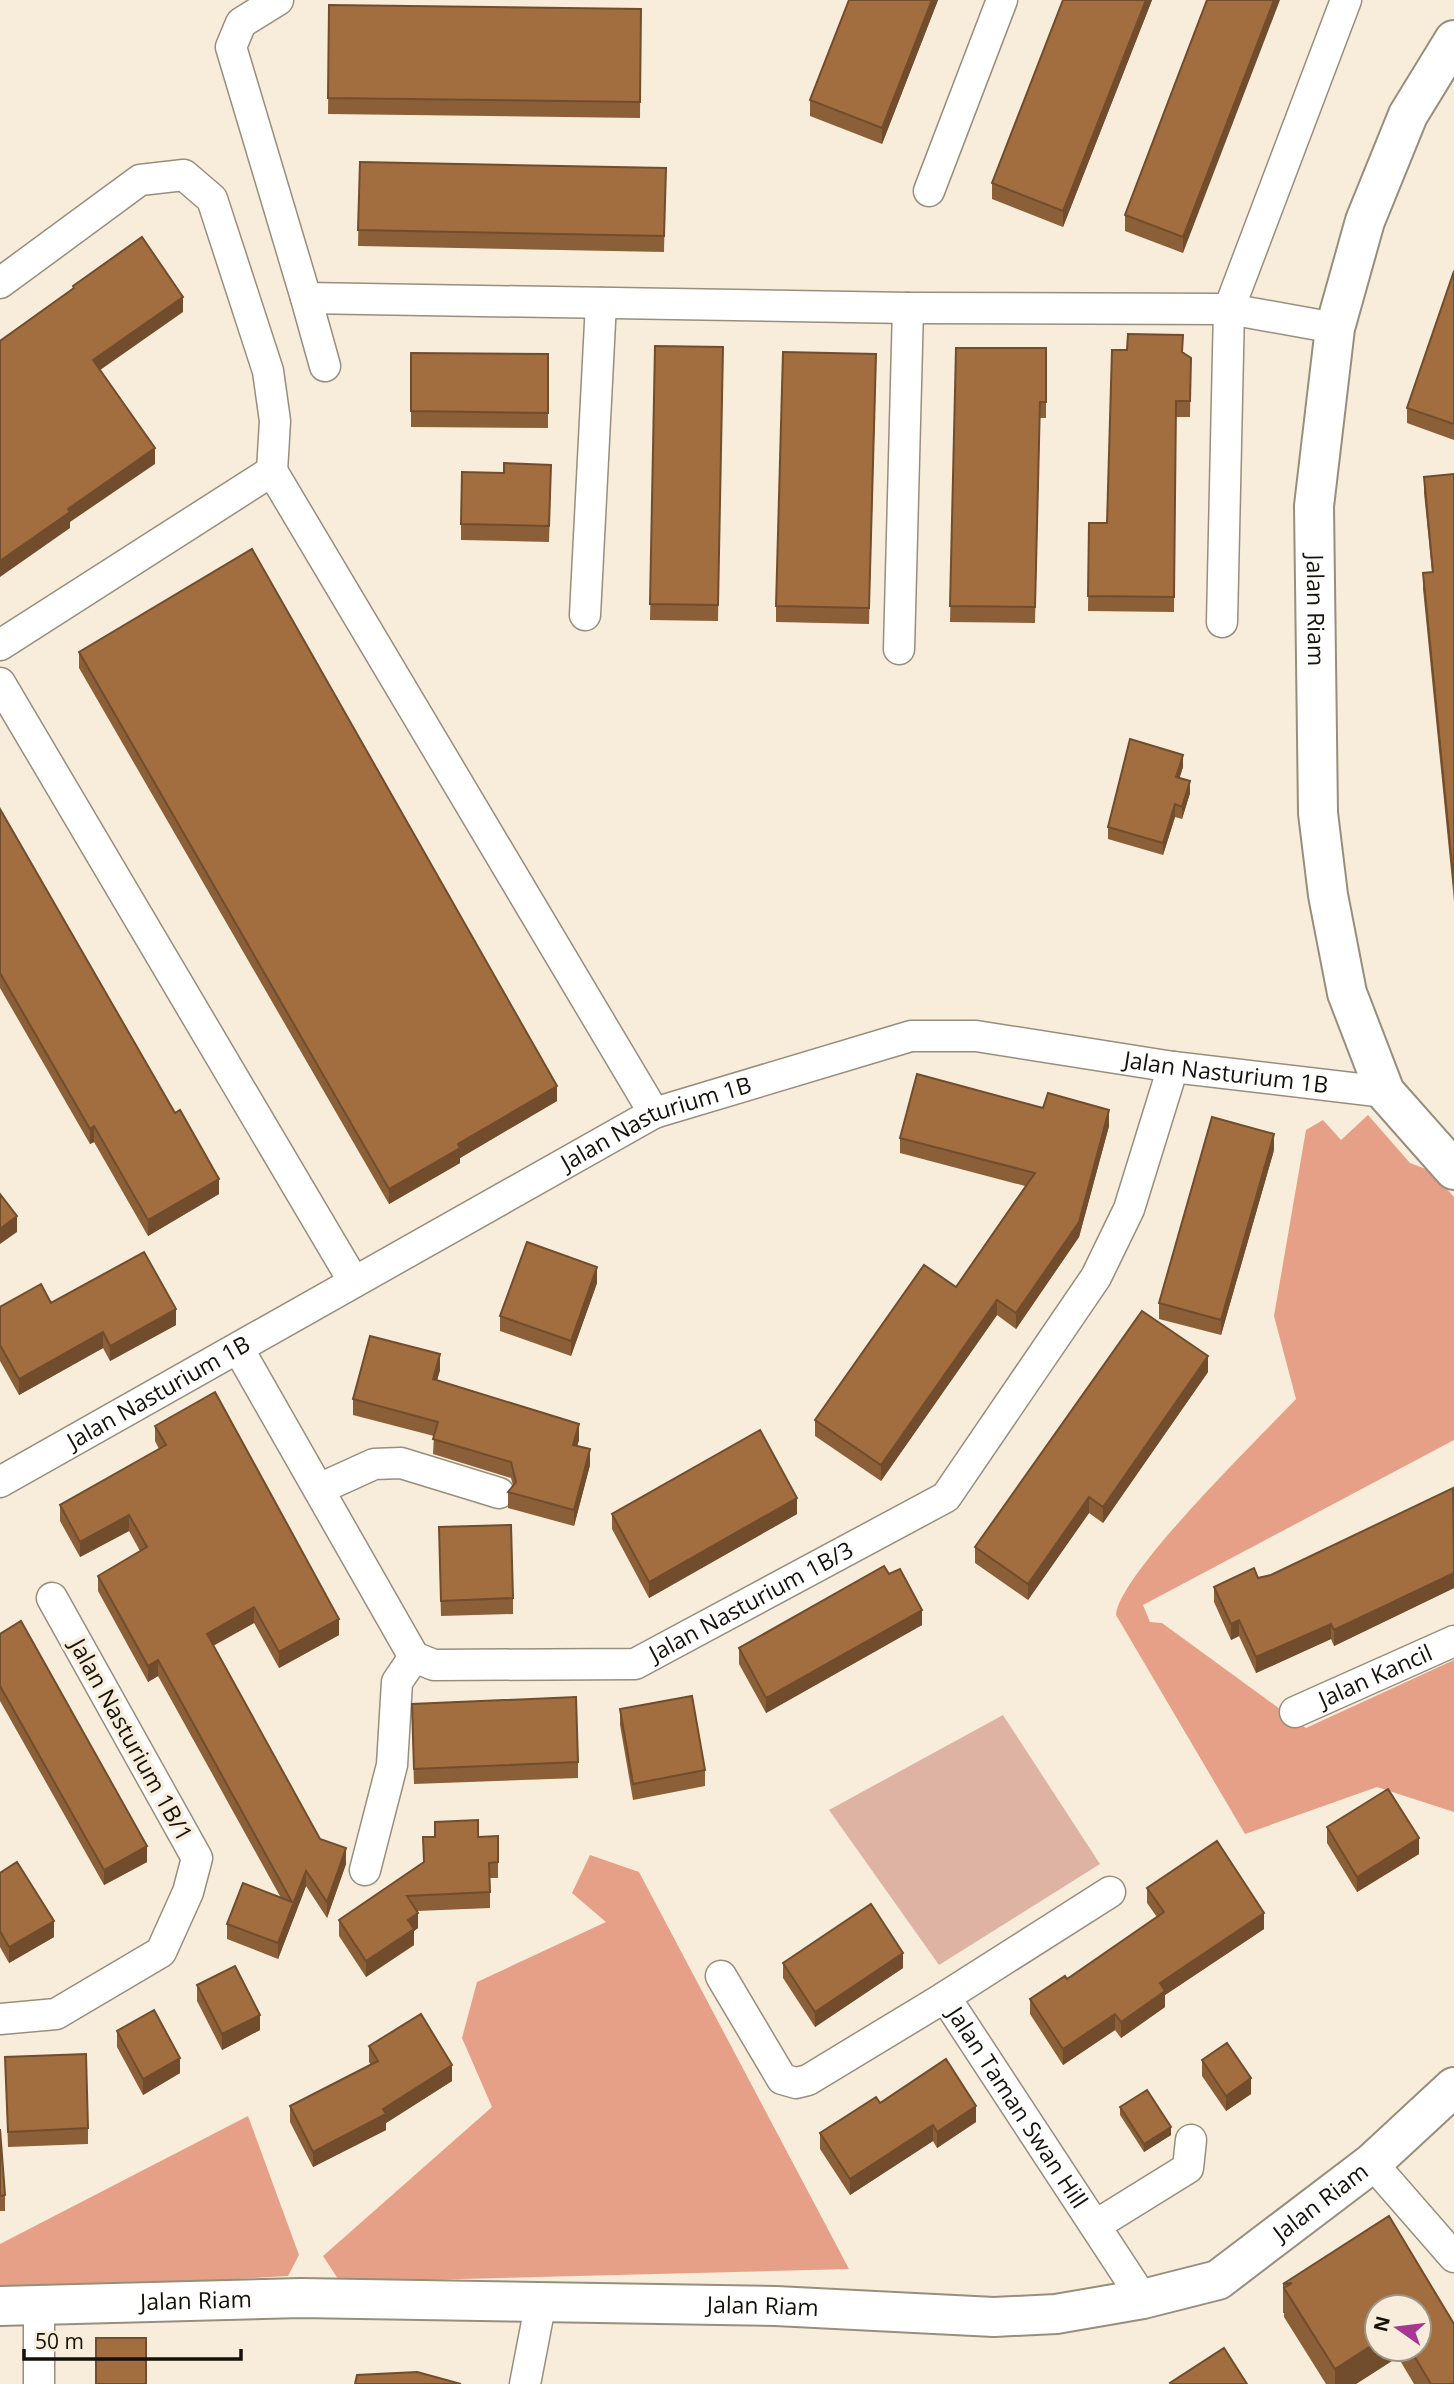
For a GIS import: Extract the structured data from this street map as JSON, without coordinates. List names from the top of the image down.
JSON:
{
  "streets": {
    "main road": ["Jalan Riam"],
    "street": [
      "Jalan Nasturium 1B",
      "Jalan Nasturium 1B/3",
      "Jalan Kancil",
      "Jalan Nasturium 1B/1",
      "Jalan Taman Swan Hill"
    ]
  },
  "crossings": [
    ["Jalan Riam", "Jalan Nasturium 1B"],
    ["Jalan Riam", "Jalan Taman Swan Hill"],
    ["Jalan Nasturium 1B", "Jalan Nasturium 1B/3"]
  ],
  "scale_bar": "50 m",
  "north": "left"
}
